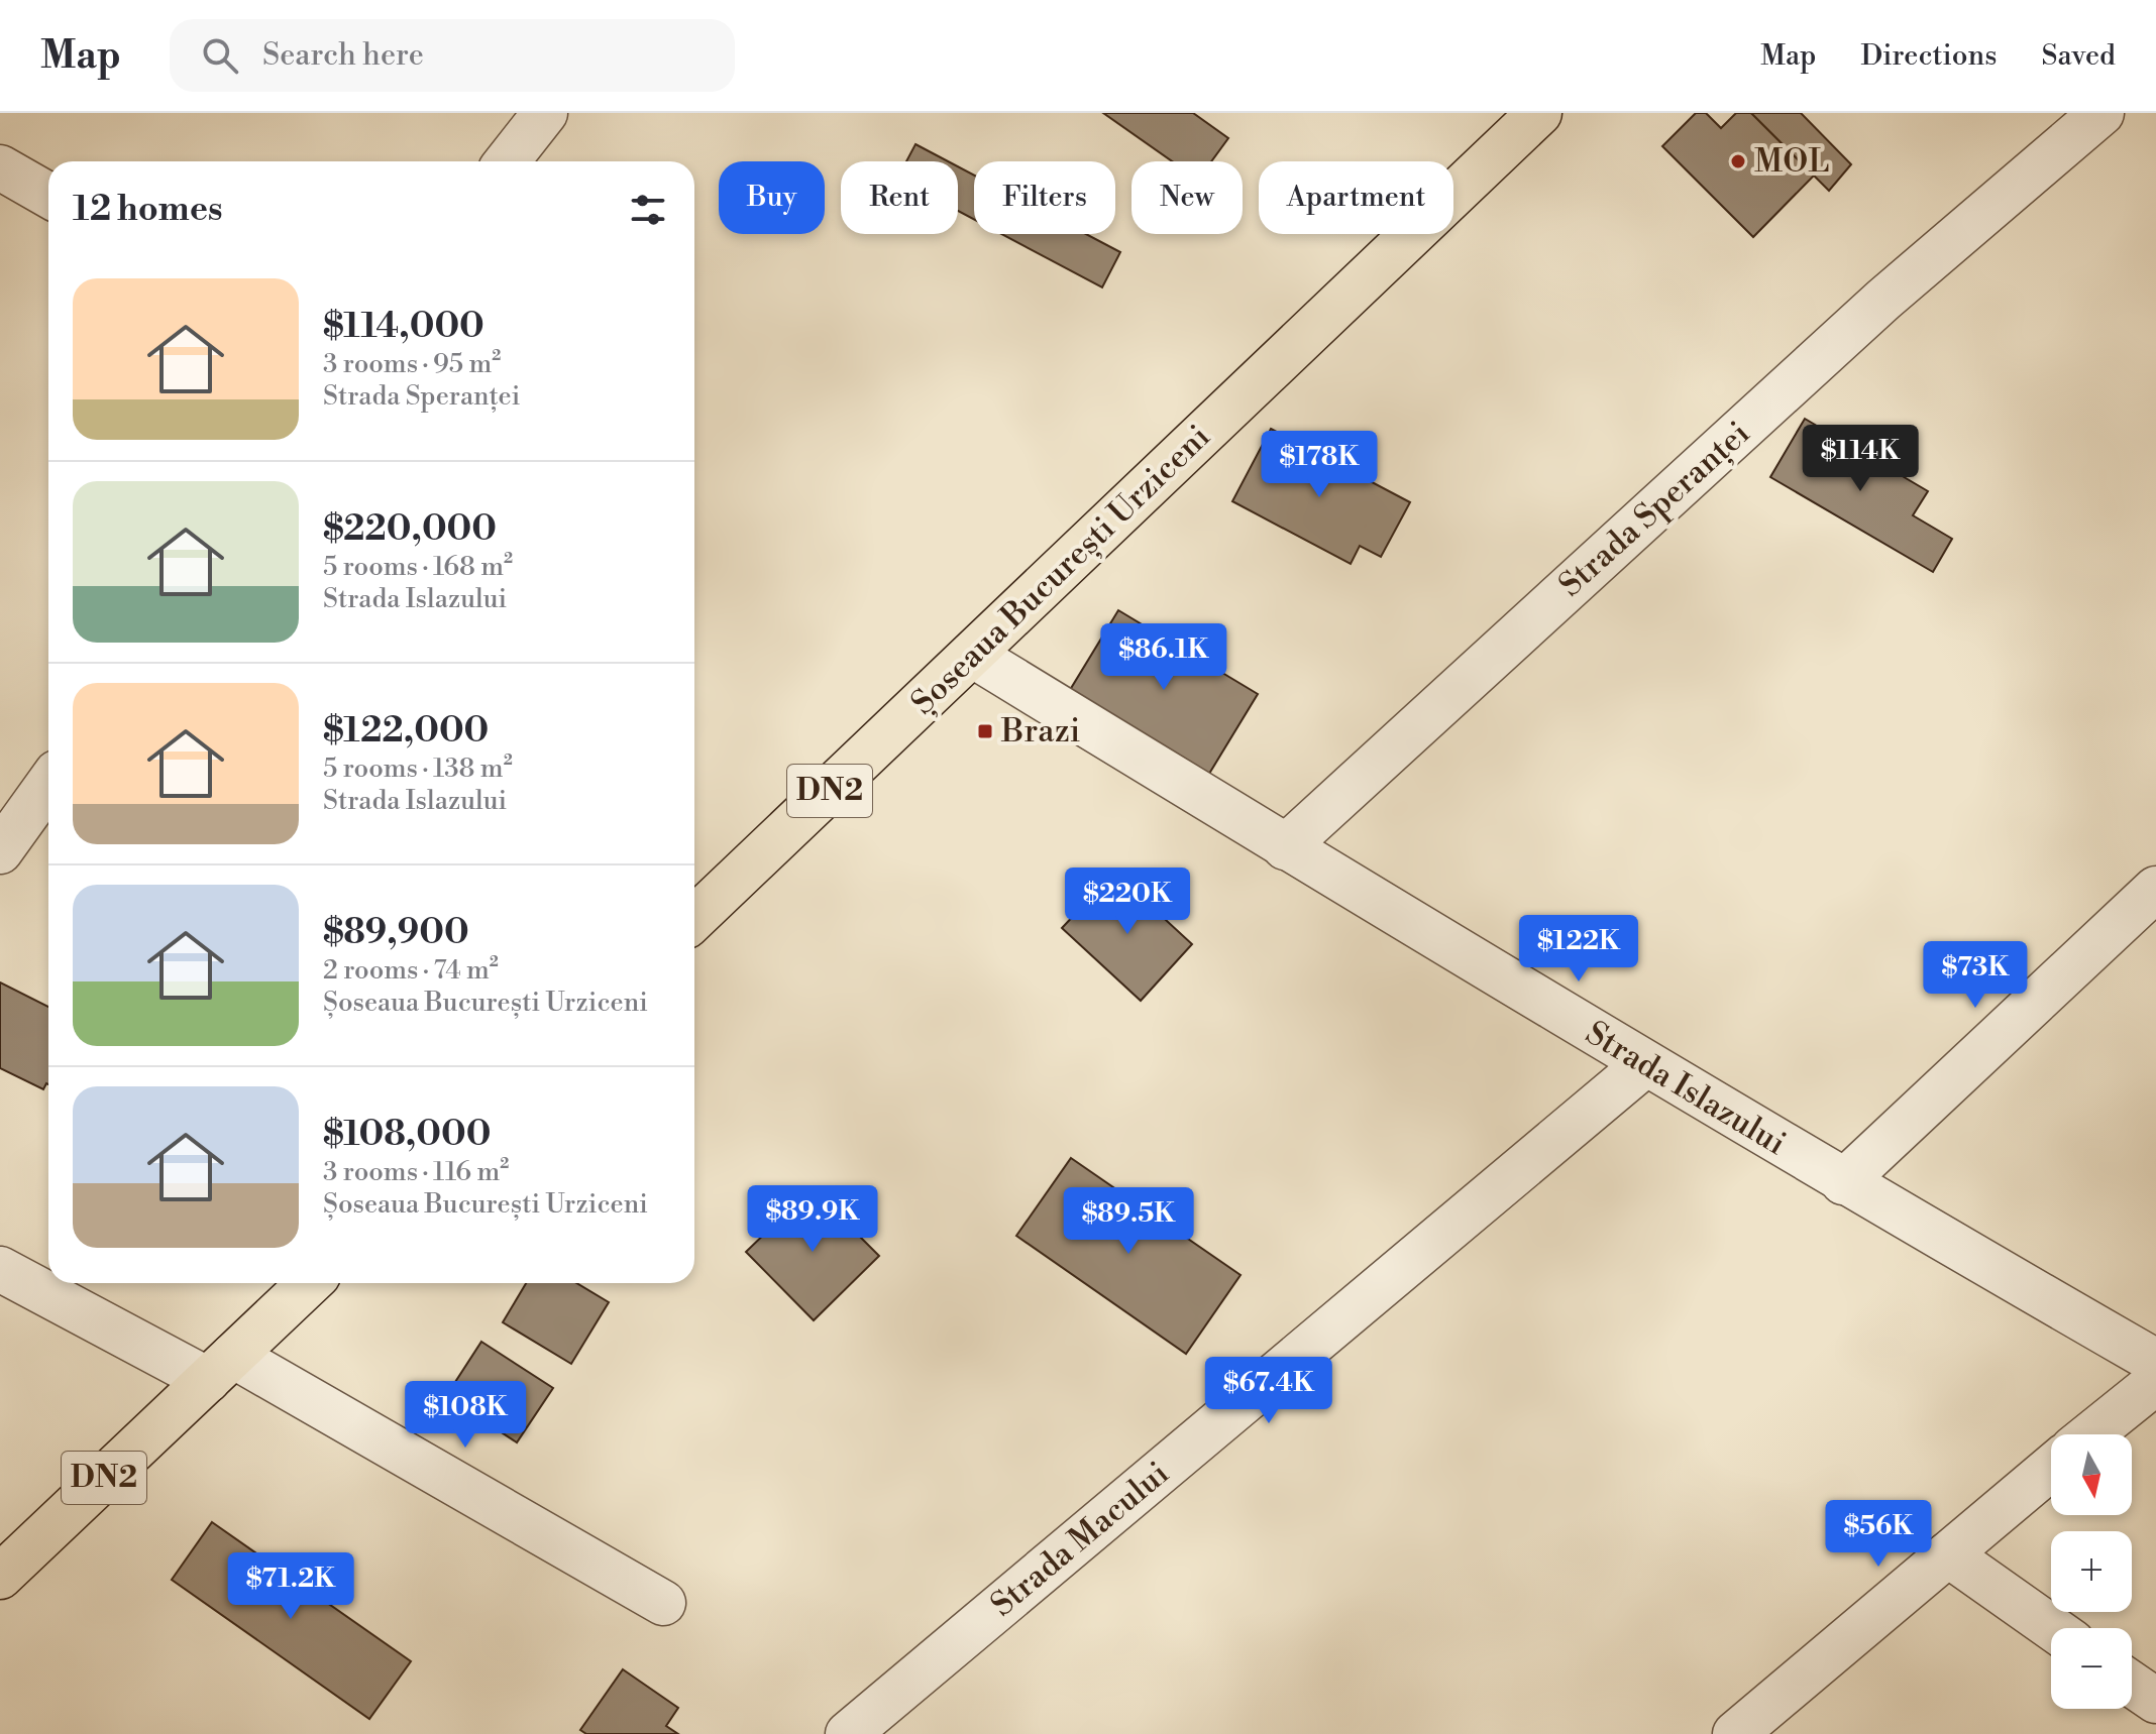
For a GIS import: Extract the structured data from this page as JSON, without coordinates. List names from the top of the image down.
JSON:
{
  "streets": {
    "highway": ["Șoseaua București Urziceni", "DN2"],
    "street": ["Strada Speranței", "Strada Islazului", "Strada Macului"]
  },
  "crossings": [
    ["Strada Speranței", "Strada Islazului"],
    ["Șoseaua București Urziceni", "Strada Islazului"],
    ["Strada Islazului", "Strada Macului"]
  ],
  "places": {
    "other": ["MOL"],
    "transit": ["Brazi"]
  },
  "north": "bottom",
  "page": {
    "header": "Map",
    "search": "Search here",
    "nav": ["Map", "Directions", "Saved"],
    "chip": [
      "Buy",
      "Rent",
      "Filters",
      "New",
      "Apartment"
    ],
    "heading": "12 homes",
    "list": [
      {
        "name": "$114,000",
        "note": "3 rooms · 95 m² · Strada Speranței"
      },
      {
        "name": "$220,000",
        "note": "5 rooms · 168 m² · Strada Islazului"
      },
      {
        "name": "$122,000",
        "note": "5 rooms · 138 m² · Strada Islazului"
      },
      {
        "name": "$89,900",
        "note": "2 rooms · 74 m² · Șoseaua București Urziceni"
      },
      {
        "name": "$108,000",
        "note": "3 rooms · 116 m² · Șoseaua București Urziceni"
      }
    ],
    "price": [
      "$114K",
      "$178K",
      "$86.1K",
      "$220K",
      "$122K",
      "$73K",
      "$89.9K",
      "$89.5K",
      "$67.4K",
      "$108K",
      "$56K",
      "$71.2K"
    ],
    "map_buttons": ["+", "−"]
  }
}
